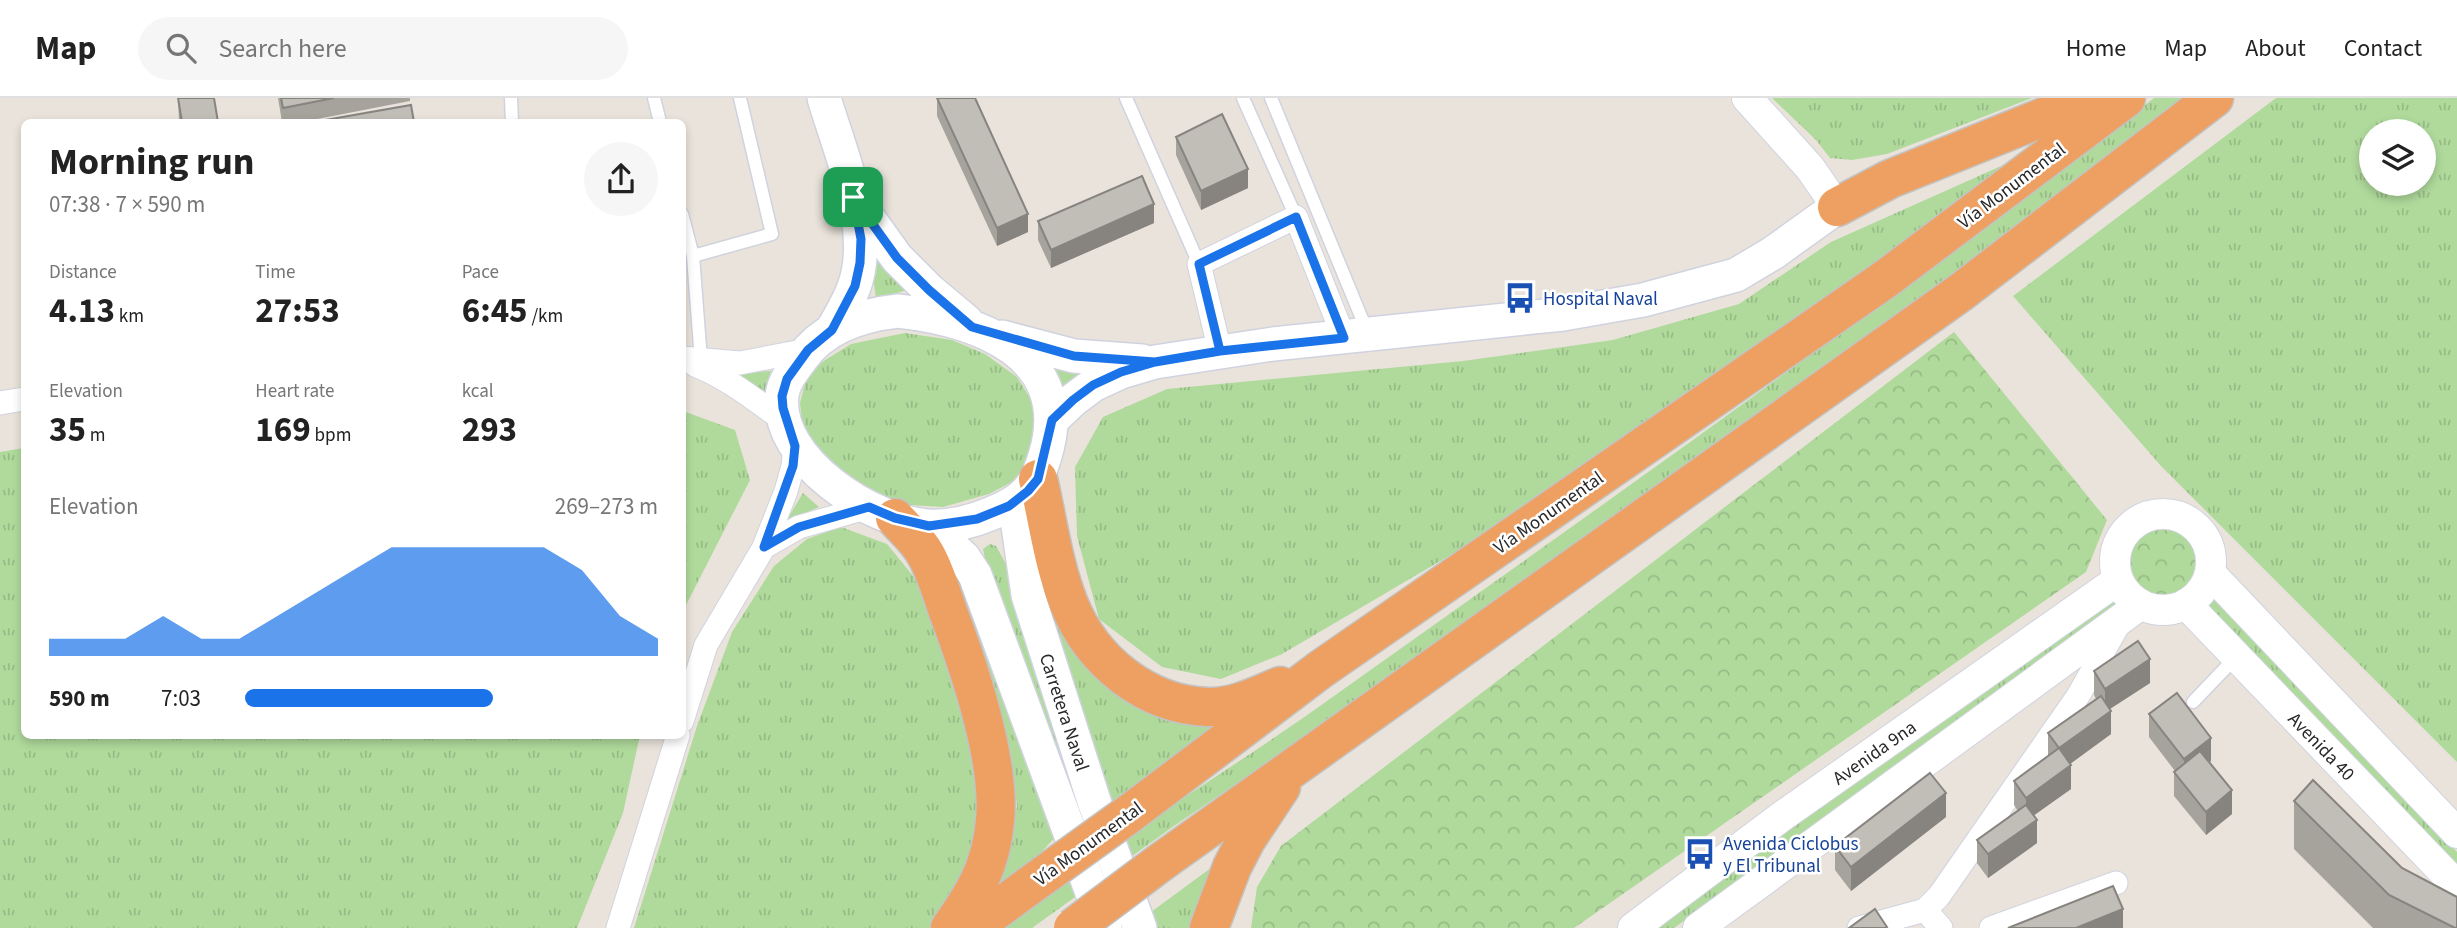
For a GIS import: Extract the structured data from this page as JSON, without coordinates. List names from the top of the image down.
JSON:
{
  "streets": {
    "highway": ["Vía Monumental"],
    "main road": ["Carretera Naval"],
    "street": ["Avenida 40", "Avenida 9na"]
  },
  "crossings": [
    ["Avenida 40", "Avenida 9na"]
  ],
  "places": {
    "bus stop": ["Hospital Naval", "Avenida Ciclobus y El Tribunal"]
  },
  "page": {
    "header": "Map",
    "search": "Search here",
    "nav": [
      "Home",
      "Map",
      "About",
      "Contact"
    ],
    "heading": ["Morning run", "07:38 · 7 × 590 m"],
    "stats": [
      ["Distance", "4.13 km"],
      ["Time", "27:53"],
      ["Pace", "6:45 /km"],
      ["Elevation", "35 m"],
      ["Heart rate", "169 bpm"],
      ["kcal", "293"]
    ],
    "chart": ["Elevation", "269–273 m"],
    "list": [
      {
        "name": "590 m",
        "note": "7:03"
      }
    ]
  }
}
